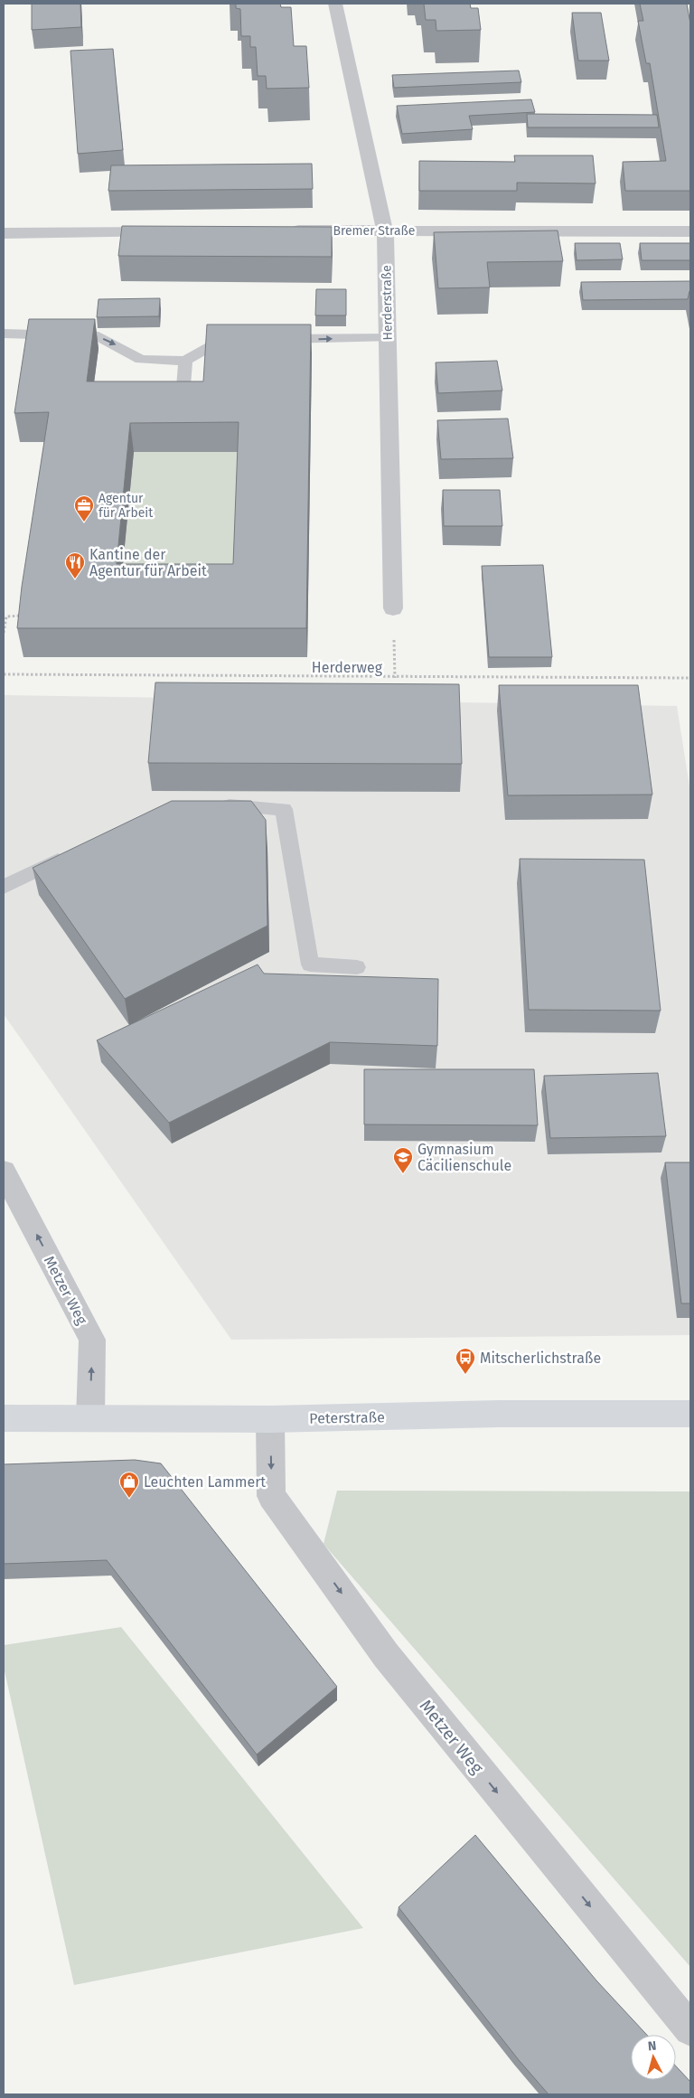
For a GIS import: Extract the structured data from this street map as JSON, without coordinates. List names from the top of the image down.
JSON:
{
  "streets": {
    "main road": ["Peterstraße"],
    "street": ["Bremer Straße", "Herderstraße", "Metzer Weg"],
    "path": ["Herderweg"]
  },
  "crossings": [
    ["Bremer Straße", "Herderstraße"],
    ["Metzer Weg", "Peterstraße"]
  ],
  "places": {
    "office": ["Agentur für Arbeit"],
    "restaurant": ["Kantine der Agentur für Arbeit"],
    "school or university": ["Gymnasium Cäcilienschule"],
    "bus stop": ["Mitscherlichstraße"],
    "shop": ["Leuchten Lammert"]
  },
  "north": "top"
}
